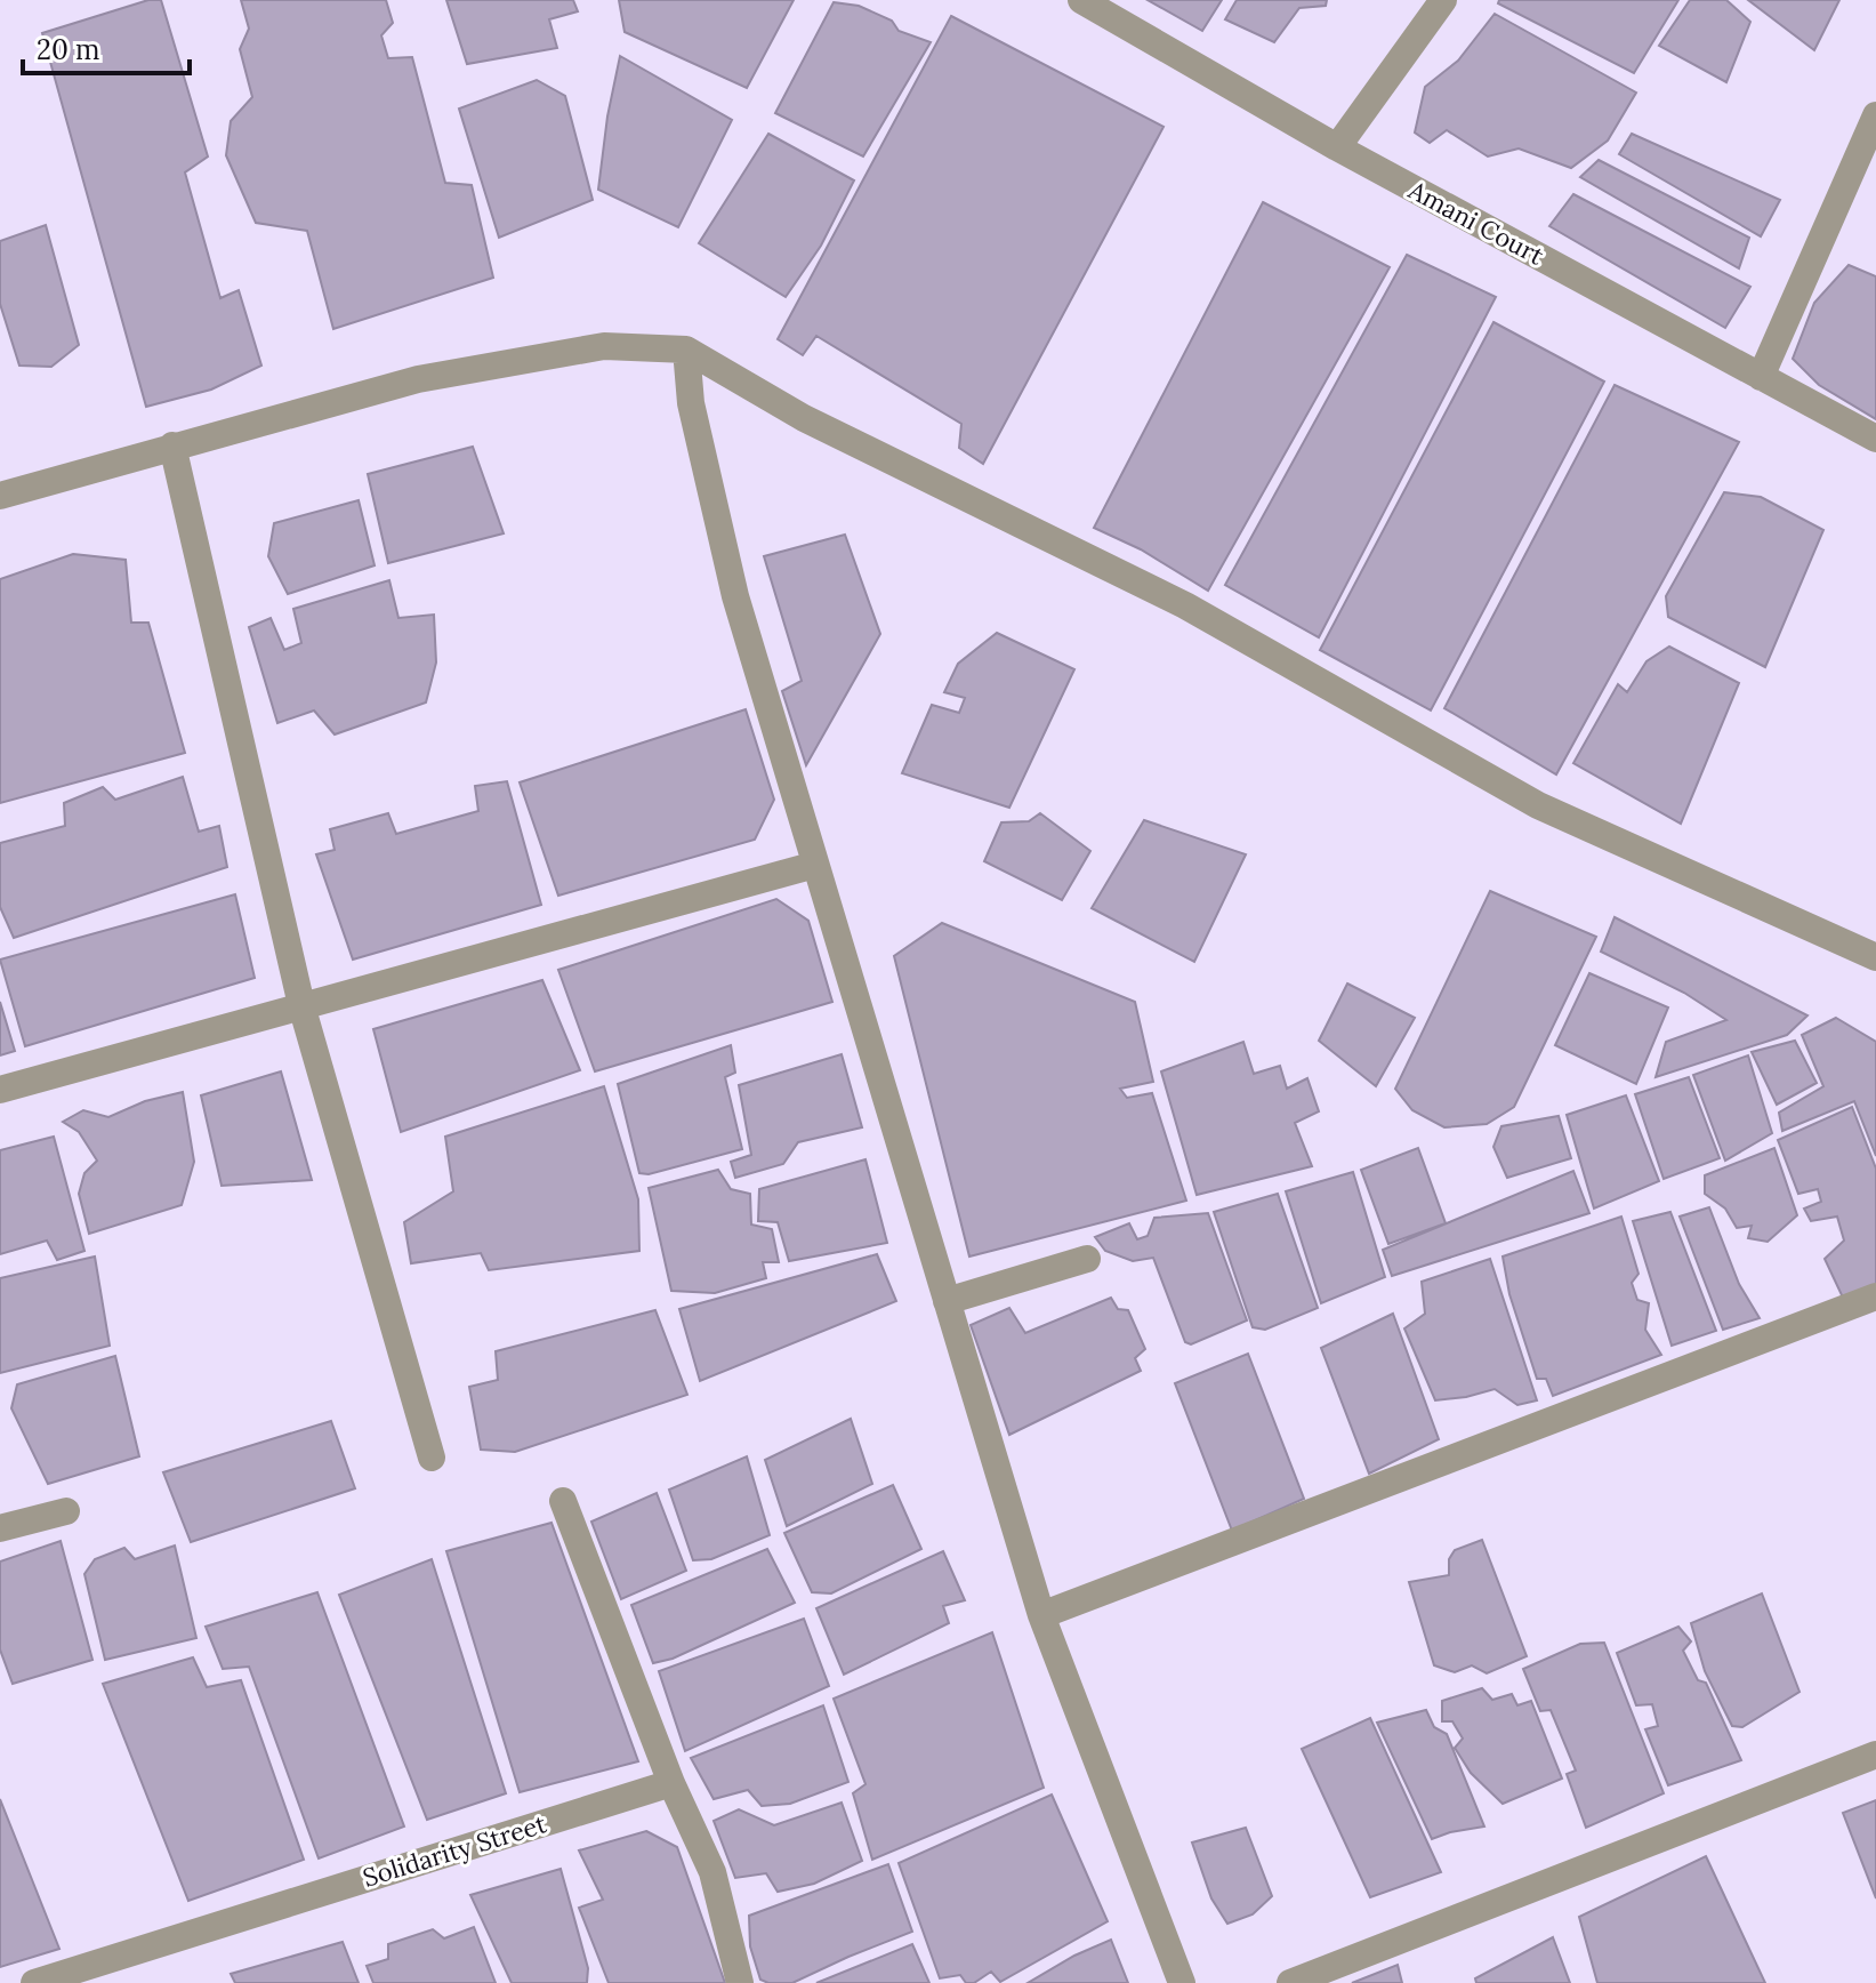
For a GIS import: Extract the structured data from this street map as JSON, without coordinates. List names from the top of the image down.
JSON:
{
  "streets": {
    "street": ["Amani Court", "Solidarity Street"]
  },
  "scale_bar": "20 m"
}
